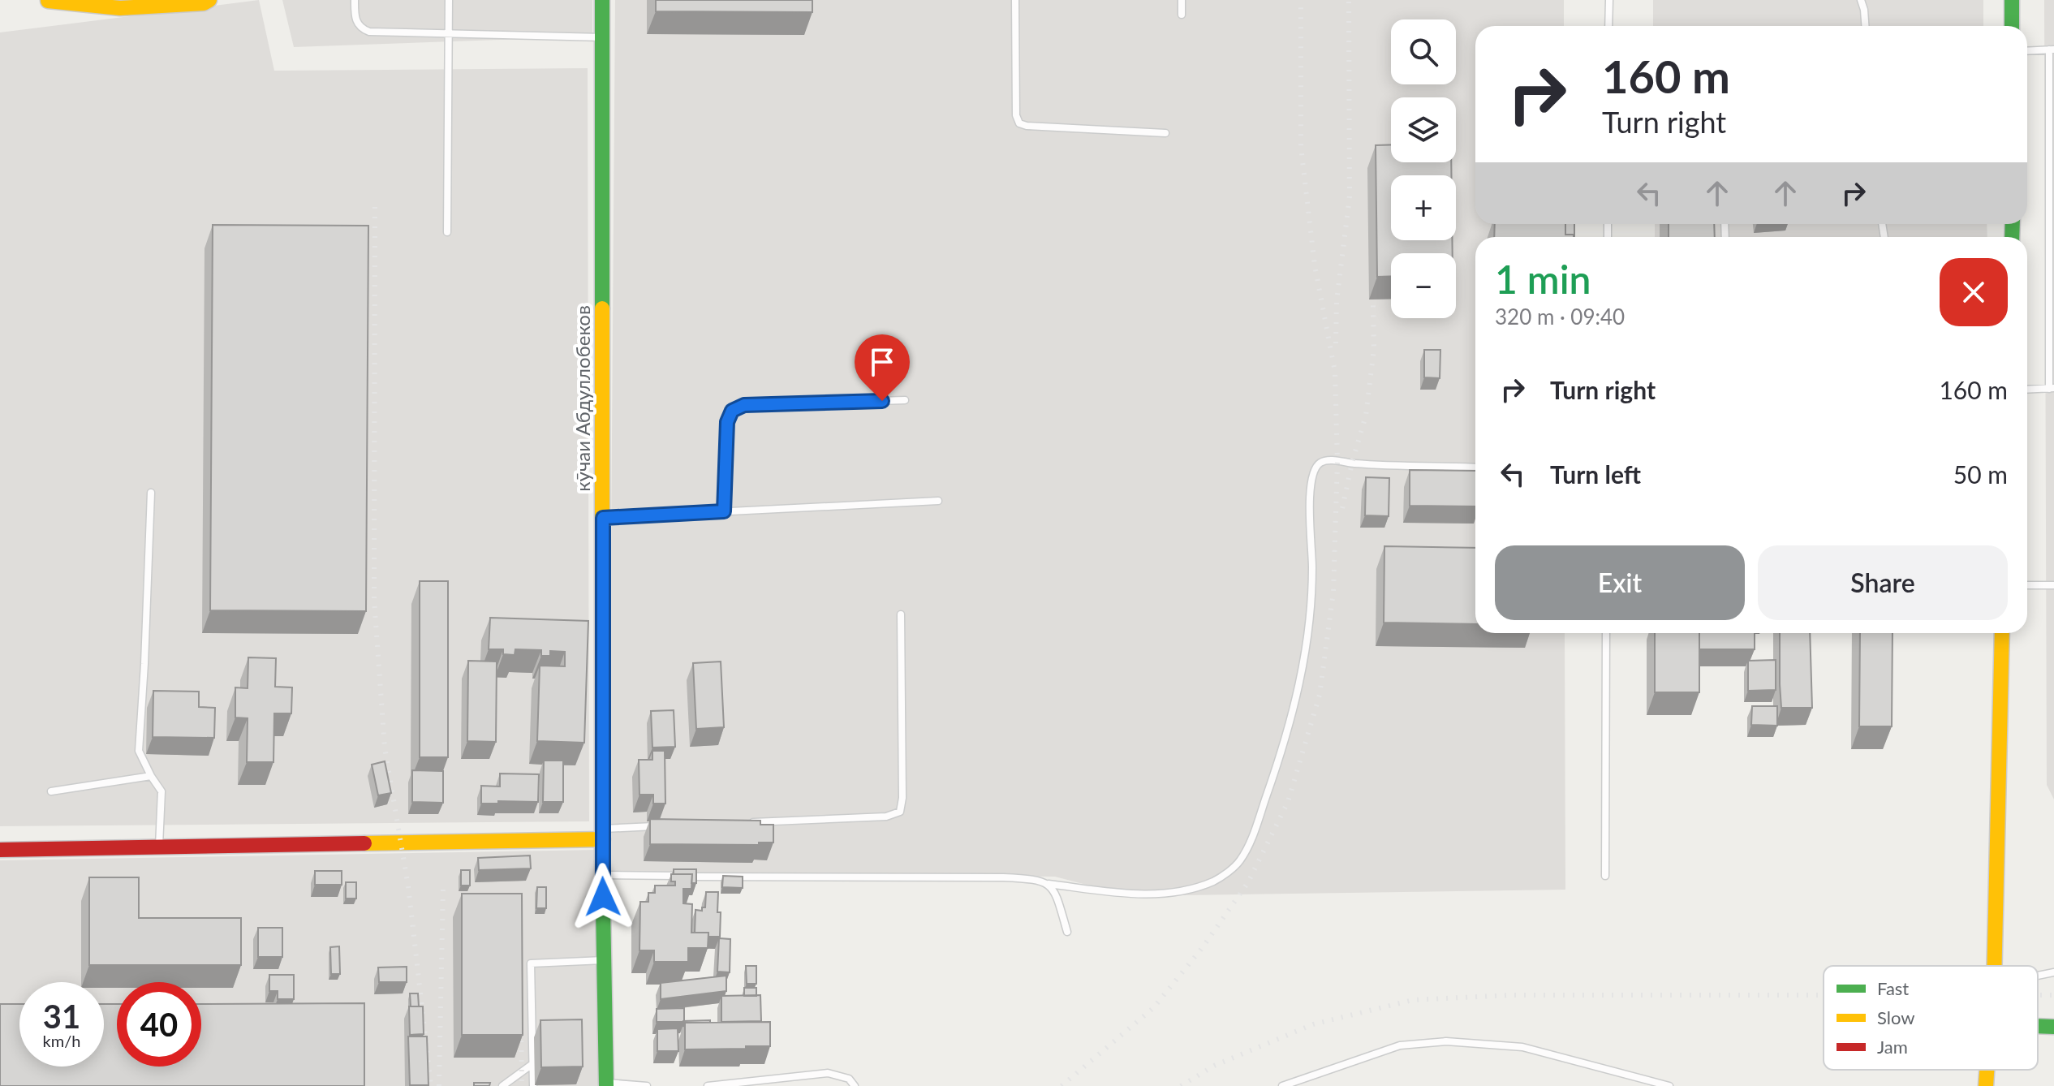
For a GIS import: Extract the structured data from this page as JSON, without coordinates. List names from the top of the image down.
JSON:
{
  "streets": {
    "street": ["кӯчаи Абдуллобеков"]
  },
  "legend": ["Fast", "Slow", "Jam"],
  "page": {
    "map_buttons": ["+", "−"],
    "turn": ["160 m", "Turn right"],
    "heading": ["1 min", "320 m · 09:40"],
    "list": [
      {
        "name": "Turn right",
        "value": "160 m"
      },
      {
        "name": "Turn left",
        "value": "50 m"
      }
    ],
    "buttons": ["Exit", "Share"],
    "speed": "31 km/h",
    "limit": "40"
  }
}
